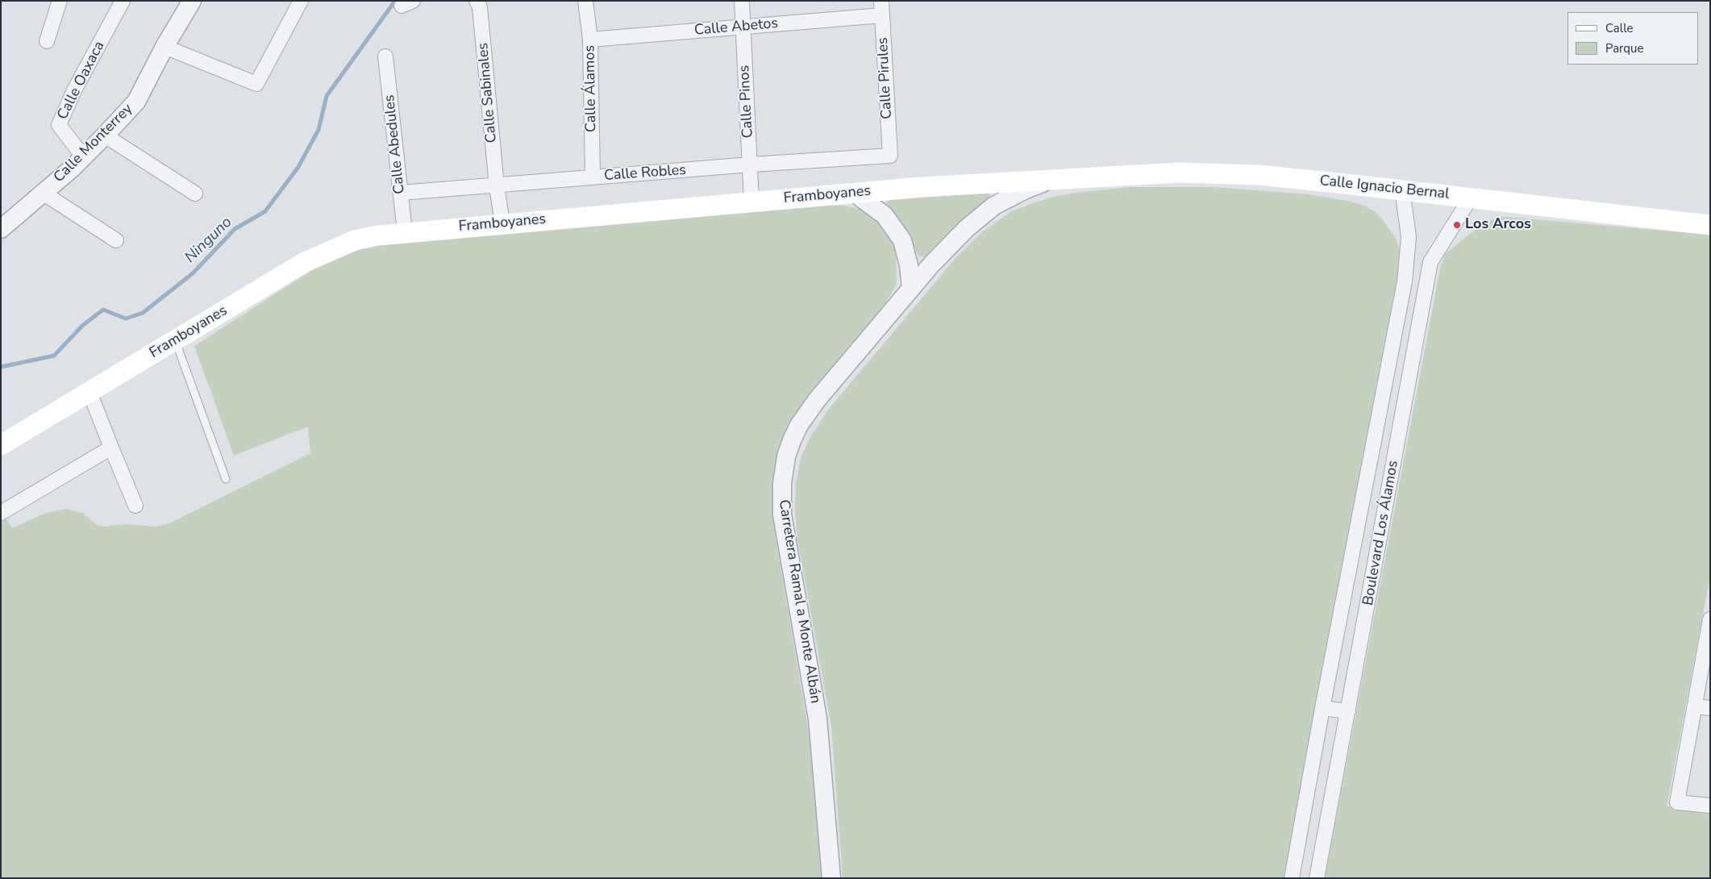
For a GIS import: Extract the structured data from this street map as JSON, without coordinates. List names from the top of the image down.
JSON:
{
  "streets": {
    "main road": ["Calle Ignacio Bernal", "Framboyanes"],
    "street": [
      "Calle Abetos",
      "Calle Pirules",
      "Calle Oaxaca",
      "Calle Álamos",
      "Calle Sabinales",
      "Calle Pinos",
      "Calle Monterrey",
      "Calle Abedules",
      "Calle Robles",
      "Boulevard Los Álamos",
      "Carretera Ramal a Monte Albán"
    ]
  },
  "crossings": [
    ["Calle Abetos", "Calle Pirules"],
    ["Calle Abetos", "Calle Álamos"],
    ["Calle Abetos", "Calle Pinos"],
    ["Calle Pirules", "Calle Robles"],
    ["Calle Oaxaca", "Calle Monterrey"],
    ["Calle Álamos", "Calle Robles"],
    ["Calle Sabinales", "Calle Robles"],
    ["Calle Sabinales", "Framboyanes"],
    ["Calle Pinos", "Calle Robles"],
    ["Calle Pinos", "Framboyanes"],
    ["Calle Abedules", "Calle Robles"],
    ["Calle Abedules", "Framboyanes"],
    ["Calle Ignacio Bernal", "Framboyanes"],
    ["Calle Ignacio Bernal", "Boulevard Los Álamos"],
    ["Calle Ignacio Bernal", "Carretera Ramal a Monte Albán"],
    ["Framboyanes", "Carretera Ramal a Monte Albán"]
  ],
  "water": ["Ninguno"],
  "places": ["Los Arcos"],
  "legend": ["Calle", "Parque"]
}
